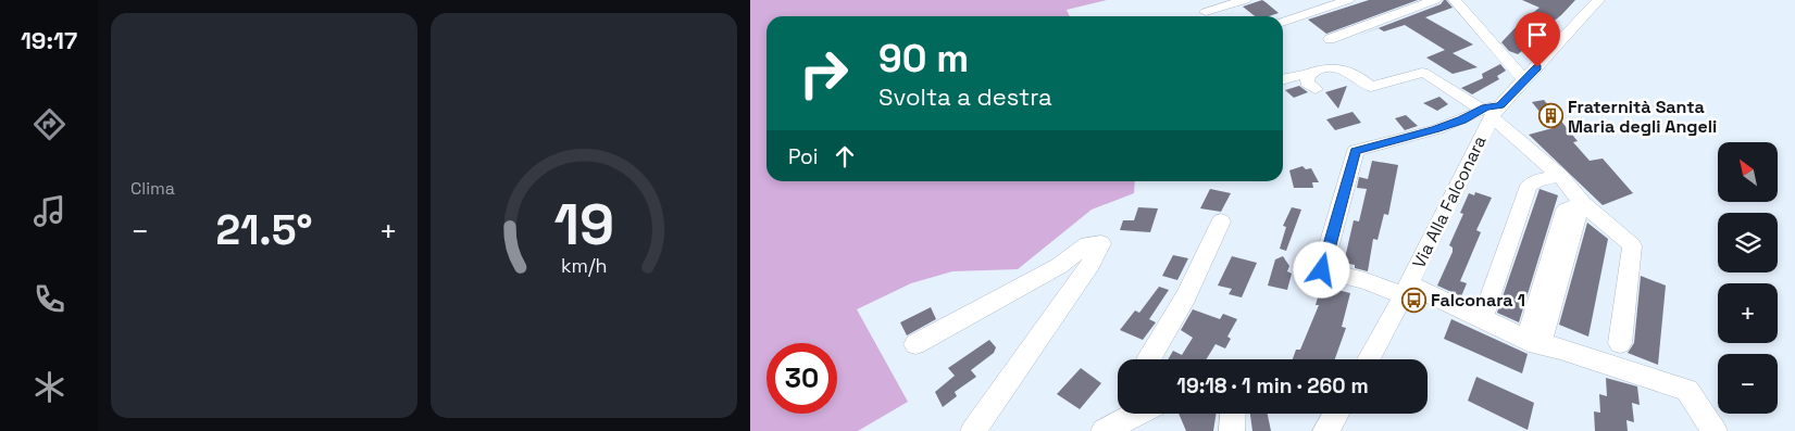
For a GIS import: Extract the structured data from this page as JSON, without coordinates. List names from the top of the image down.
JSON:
{
  "streets": {
    "street": ["Via Alla Falconara"]
  },
  "places": {
    "building": ["Fraternità Santa Maria degli Angeli"],
    "bus stop": ["Falconara 1"]
  },
  "north": "top left",
  "page": {
    "tabs": "19:17",
    "tile": "Clima",
    "turn": ["90 m", "Svolta a destra"],
    "then": "Poi",
    "map_buttons": ["+", "−"],
    "heat": ["−", "21.5°", "+"],
    "limit": "30",
    "trip": "19:18 · 1 min · 260 m",
    "gauge": ["19", "km/h"]
  }
}
